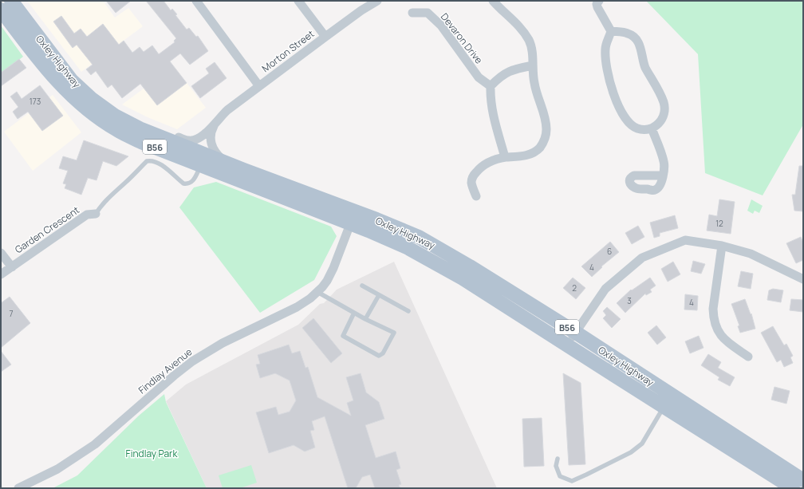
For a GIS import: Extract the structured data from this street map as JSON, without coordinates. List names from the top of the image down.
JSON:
{
  "streets": {
    "main road": ["Oxley Highway", "B56"],
    "street": [
      "Devaron Drive",
      "Morton Street",
      "Garden Crescent",
      "Findlay Avenue"
    ]
  },
  "crossings": [
    ["Morton Street", "Oxley Highway"],
    ["Oxley Highway", "Findlay Avenue"]
  ],
  "parks": ["Findlay Park"],
  "house_numbers": [
    "173",
    "12",
    "6",
    "4",
    "2",
    "3",
    "4",
    "7"
  ]
}
